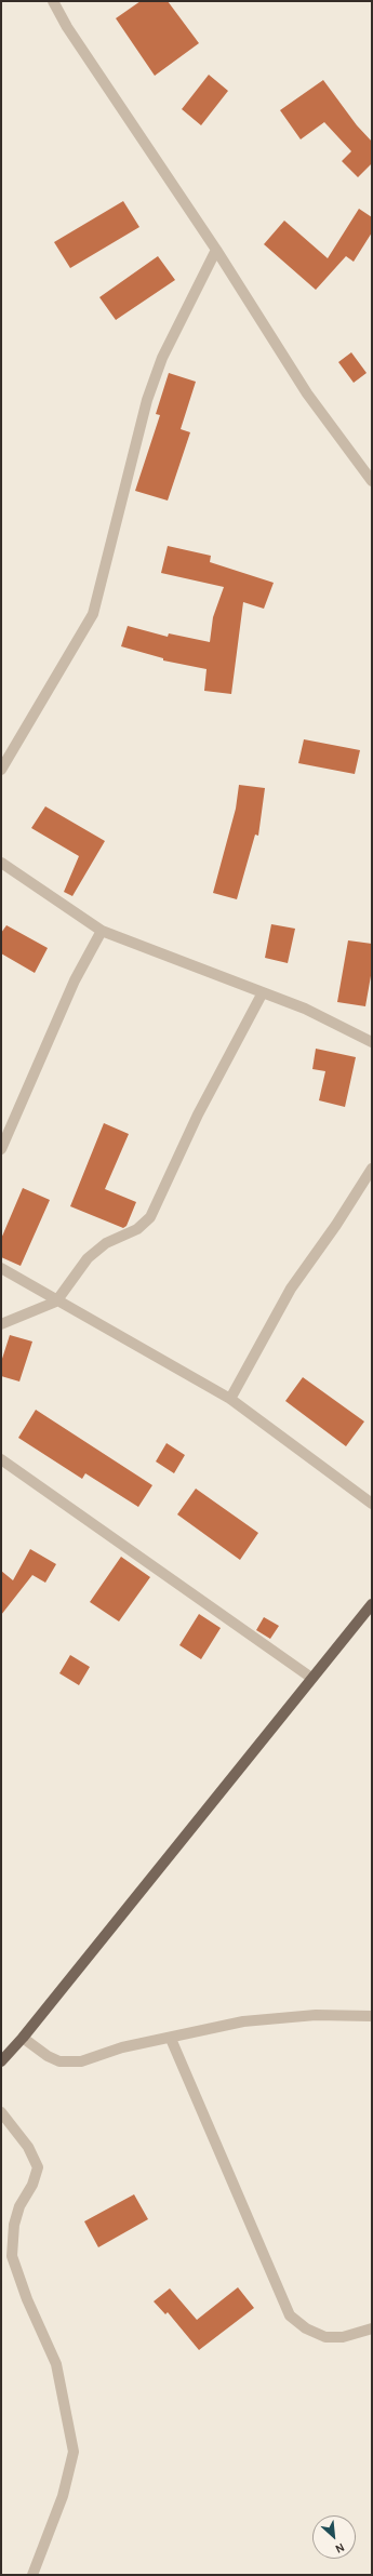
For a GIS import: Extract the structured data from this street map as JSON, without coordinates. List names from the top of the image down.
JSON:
{
  "north": "bottom right"
}
